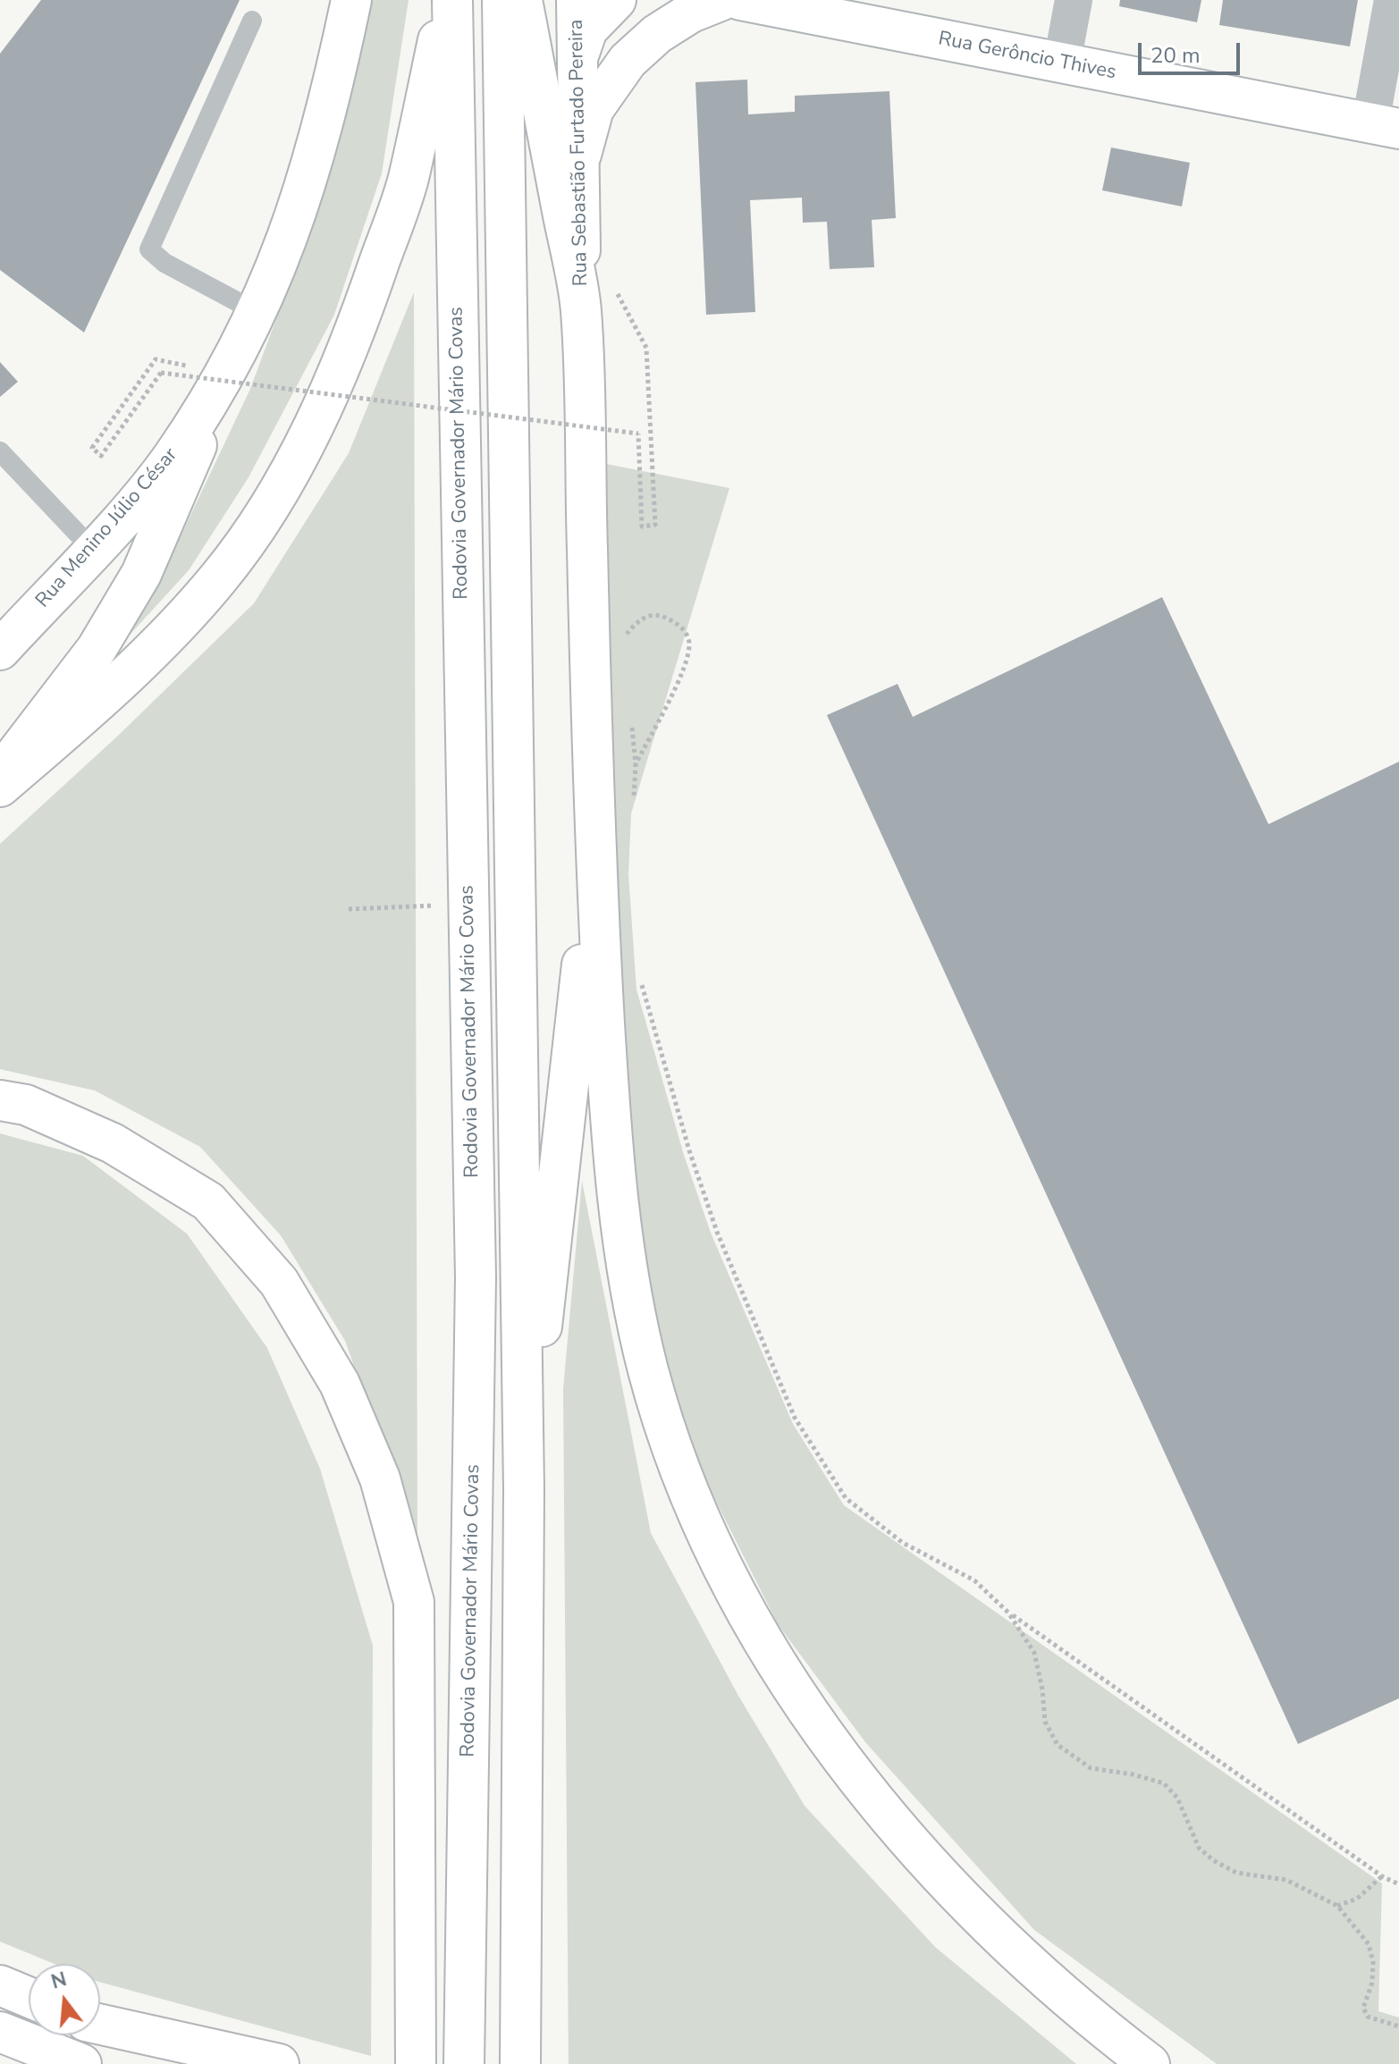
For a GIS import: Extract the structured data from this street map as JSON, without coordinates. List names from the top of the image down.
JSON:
{
  "streets": {
    "main road": [
      "Rua Gerôncio Thives",
      "Rua Sebastião Furtado Pereira",
      "Rodovia Governador Mário Covas",
      "Rua Menino Júlio César"
    ]
  },
  "scale_bar": "20 m",
  "north": "top"
}
